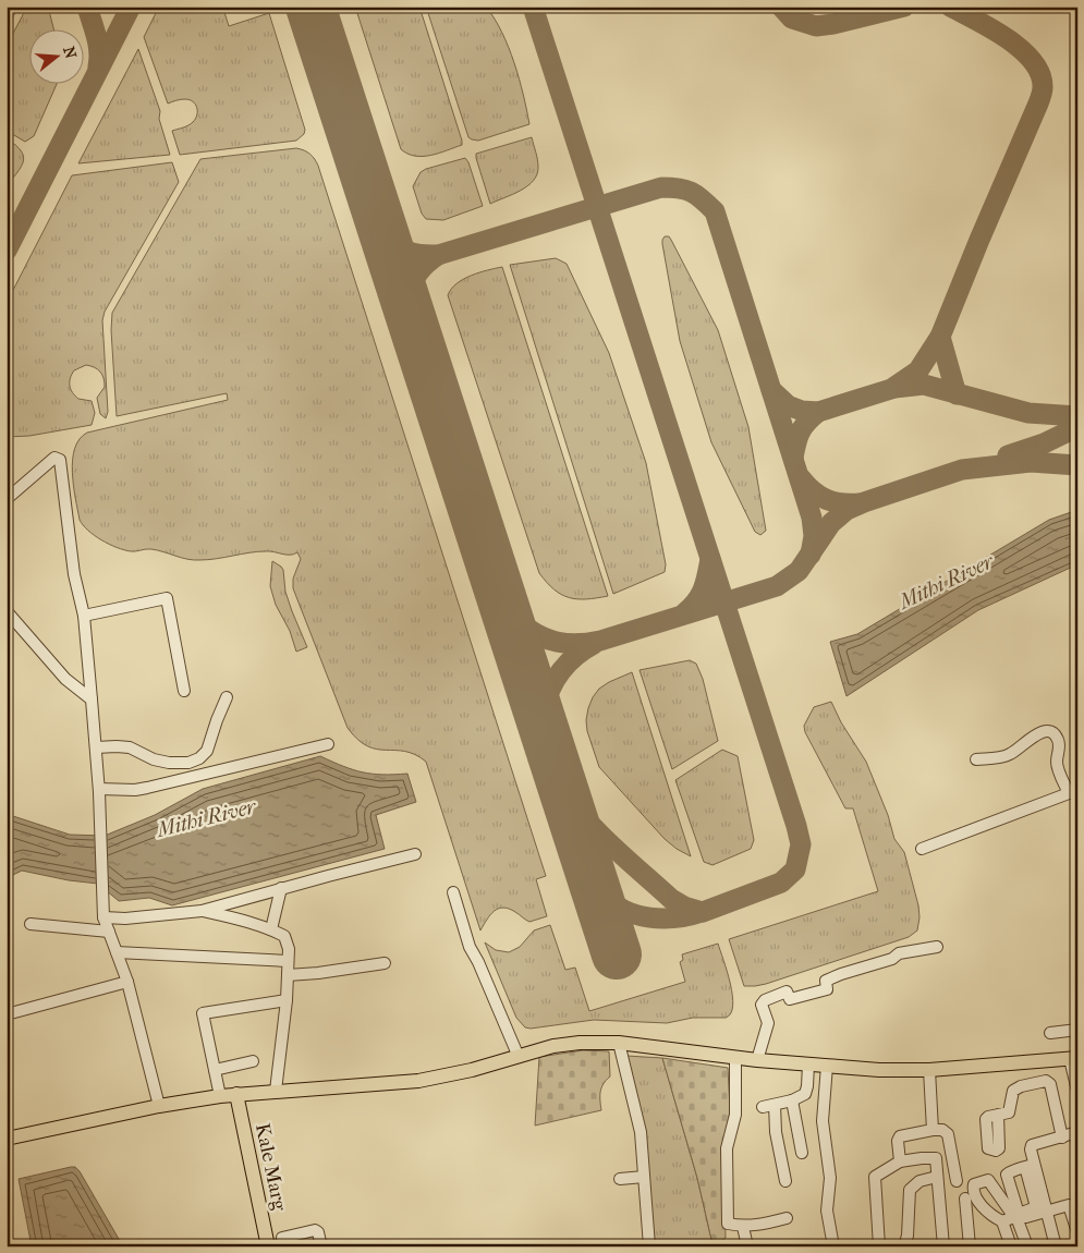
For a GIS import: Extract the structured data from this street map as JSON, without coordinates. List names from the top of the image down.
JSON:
{
  "streets": {
    "main road": ["Kale Marg"]
  },
  "water": ["Mithi River"],
  "north": "right"
}
